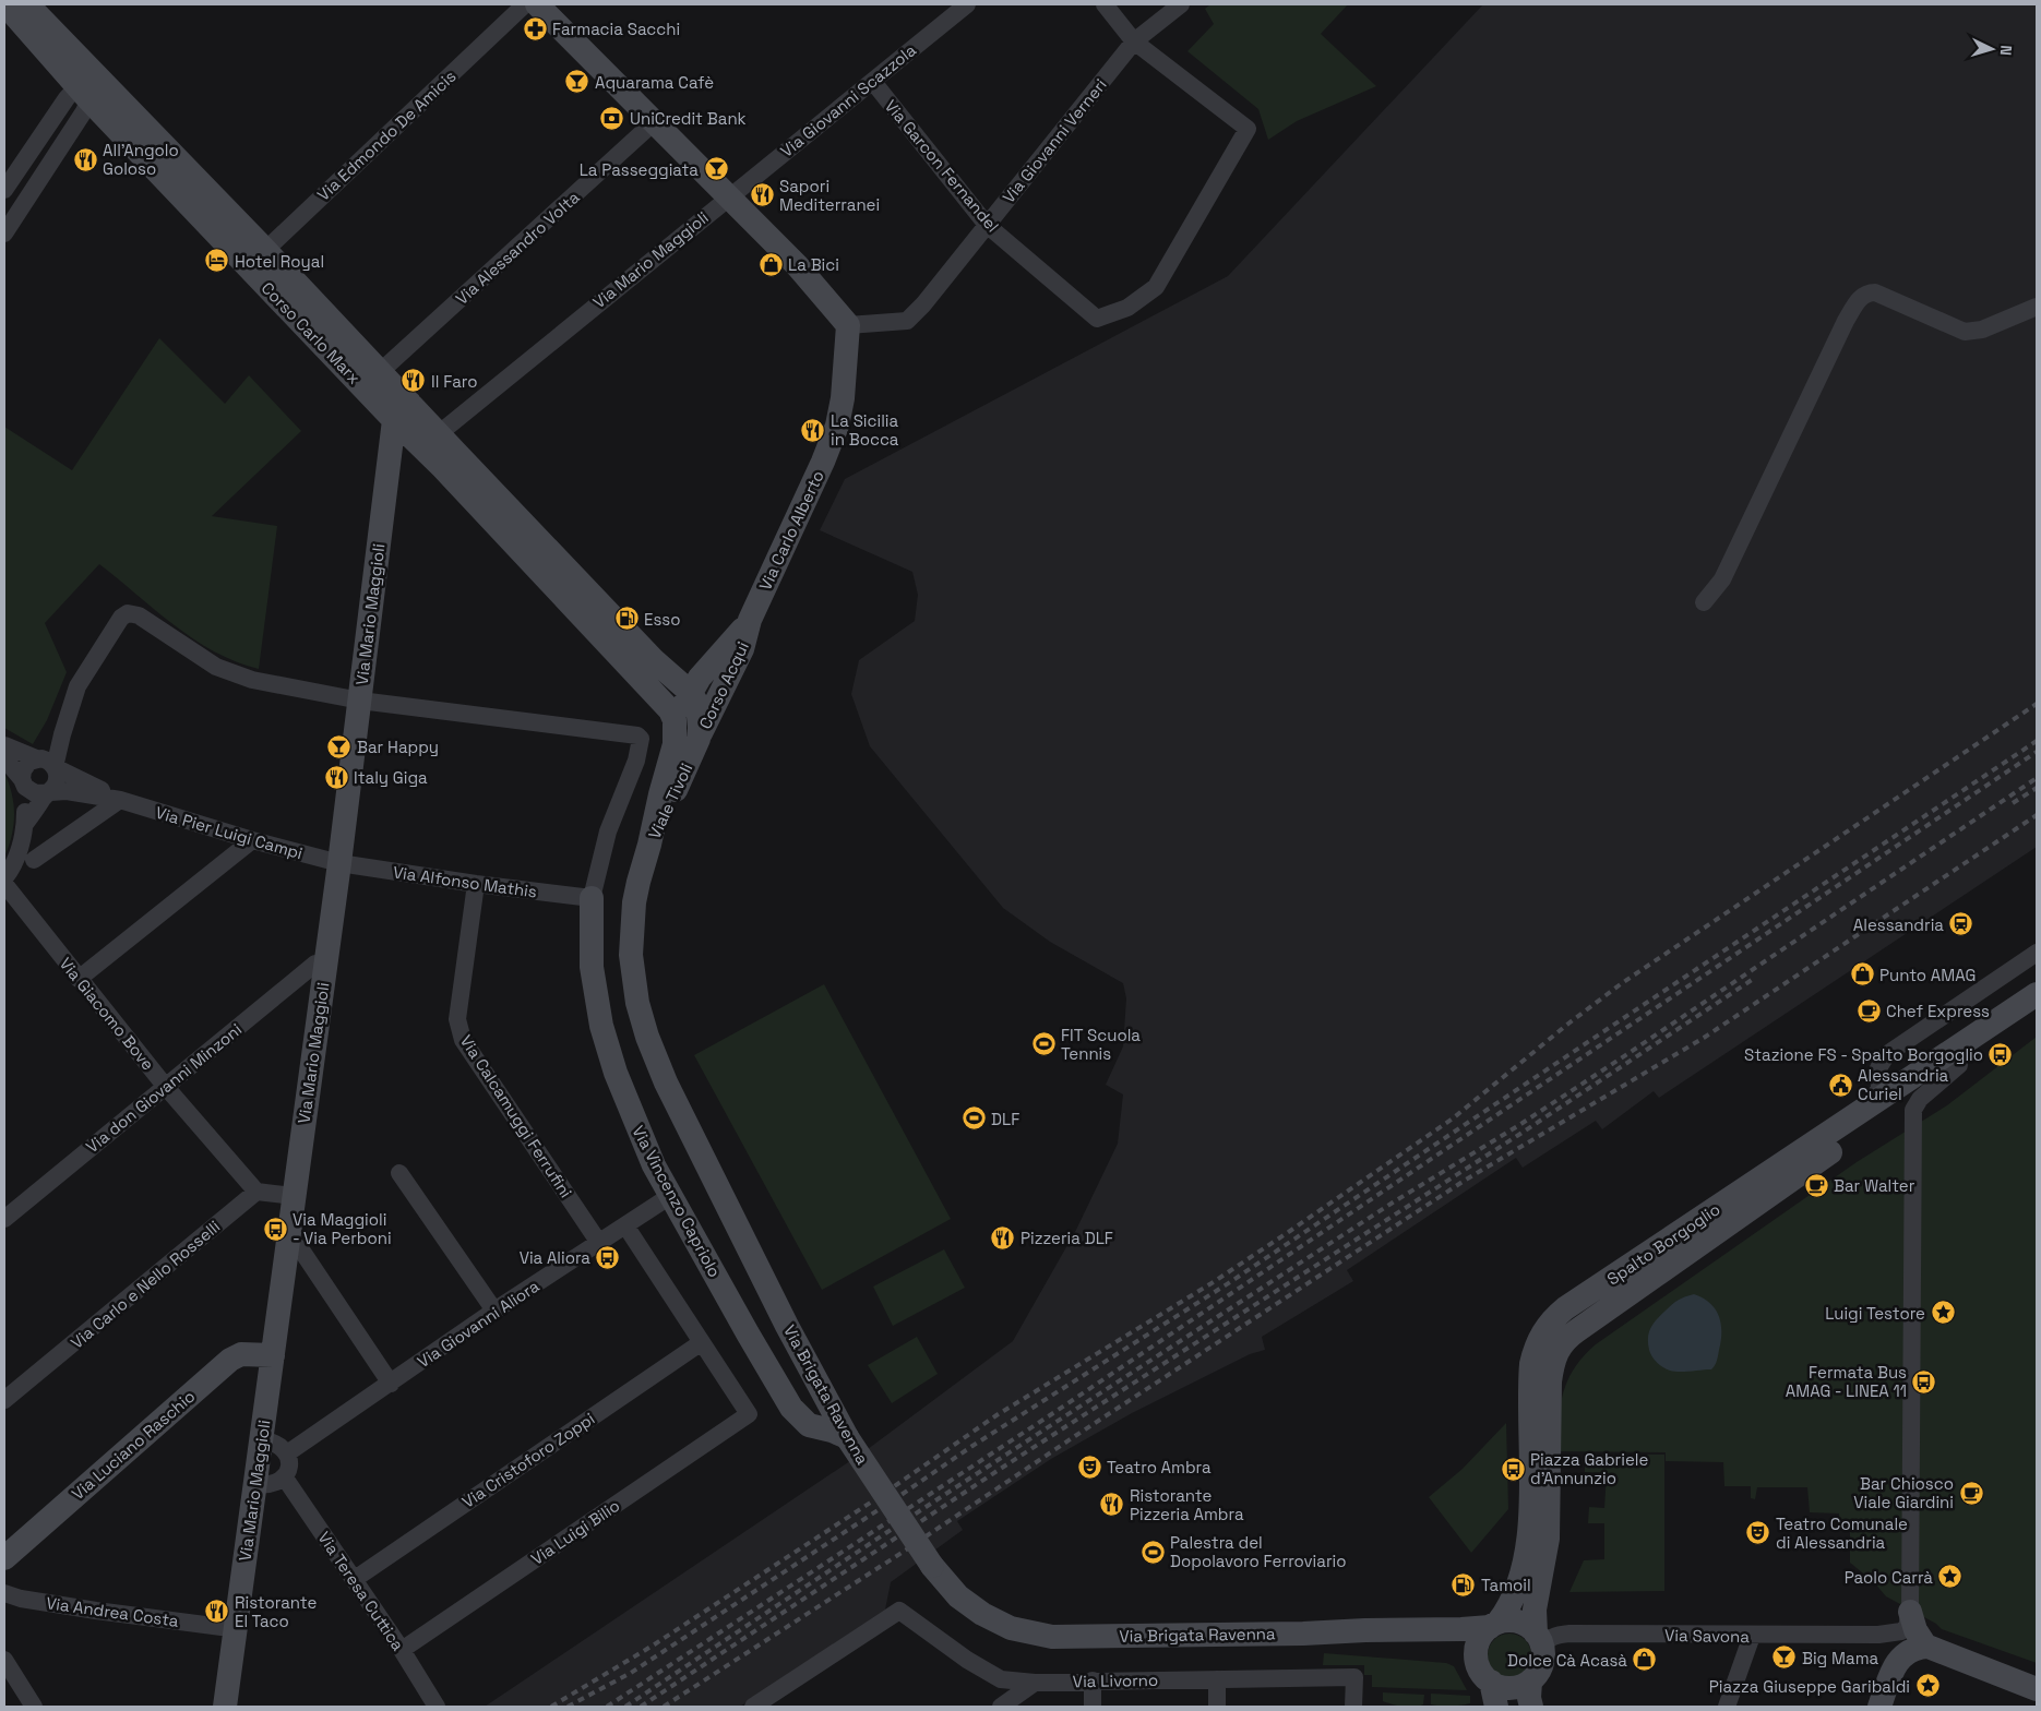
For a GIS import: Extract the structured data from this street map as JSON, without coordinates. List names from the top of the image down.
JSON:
{
  "streets": {
    "main road": [
      "Via Mario Maggioli",
      "Corso Carlo Marx",
      "Via Carlo Alberto",
      "Corso Acqui",
      "Viale Tivoli",
      "Via Vincenzo Capriolo",
      "Spalto Borgoglio",
      "Via Brigata Ravenna",
      "Via Luciano Raschio"
    ],
    "street": [
      "Via Giovanni Scazzola",
      "Via Edmondo De Amicis",
      "Via Giovanni Verneri",
      "Via Garcon Fernandel",
      "Via Alessandro Volta",
      "Via Pier Luigi Campi",
      "Via Alfonso Mathis",
      "Via Giacomo Bove",
      "Via don Giovanni Minzoni",
      "Via Calcamuggi Ferrufini",
      "Via Carlo e Nello Rosselli",
      "Via Giovanni Aliora",
      "Via Cristoforo Zoppi",
      "Via Luigi Bilio",
      "Via Teresa Cuttica",
      "Via Andrea Costa",
      "Via Savona",
      "Via Livorno"
    ]
  },
  "crossings": [
    ["Via Giovanni Scazzola", "Via Garcon Fernandel"],
    ["Via Giovanni Scazzola", "Via Mario Maggioli"],
    ["Via Edmondo De Amicis", "Corso Carlo Marx"],
    ["Via Giovanni Verneri", "Via Garcon Fernandel"],
    ["Via Giovanni Verneri", "Via Carlo Alberto"],
    ["Via Alessandro Volta", "Corso Carlo Marx"],
    ["Via Mario Maggioli", "Corso Carlo Marx"],
    ["Via Mario Maggioli", "Viale Tivoli"],
    ["Via Mario Maggioli", "Via Pier Luigi Campi"],
    ["Via Mario Maggioli", "Via Alfonso Mathis"],
    ["Via Mario Maggioli", "Via don Giovanni Minzoni"],
    ["Via Mario Maggioli", "Via Vincenzo Capriolo"],
    ["Via Mario Maggioli", "Via Luciano Raschio"],
    ["Via Mario Maggioli", "Via Andrea Costa"],
    ["Corso Carlo Marx", "Viale Tivoli"],
    ["Via Carlo Alberto", "Corso Acqui"],
    ["Corso Acqui", "Viale Tivoli"],
    ["Viale Tivoli", "Via Brigata Ravenna"],
    ["Via Pier Luigi Campi", "Via Alfonso Mathis"],
    ["Via Alfonso Mathis", "Via Calcamuggi Ferrufini"],
    ["Via Alfonso Mathis", "Via Vincenzo Capriolo"],
    ["Via Giacomo Bove", "Via don Giovanni Minzoni"],
    ["Via Giacomo Bove", "Via Carlo e Nello Rosselli"],
    ["Via Calcamuggi Ferrufini", "Via Giovanni Aliora"],
    ["Via Vincenzo Capriolo", "Via Giovanni Aliora"],
    ["Via Vincenzo Capriolo", "Via Brigata Ravenna"],
    ["Spalto Borgoglio", "Via Brigata Ravenna"],
    ["Spalto Borgoglio", "Via Savona"],
    ["Via Brigata Ravenna", "Via Savona"],
    ["Via Cristoforo Zoppi", "Via Luigi Bilio"],
    ["Via Cristoforo Zoppi", "Via Teresa Cuttica"],
    ["Via Luigi Bilio", "Via Teresa Cuttica"]
  ],
  "places": {
    "pharmacy": ["Farmacia Sacchi"],
    "bar": [
      "Aquarama Cafè",
      "La Passeggiata",
      "Bar Happy",
      "Big Mama"
    ],
    "bank": ["UniCredit Bank"],
    "restaurant": [
      "All'Angolo Goloso",
      "Sapori Mediterranei",
      "Il Faro",
      "La Sicilia in Bocca",
      "Italy Giga",
      "Pizzeria DLF",
      "Ristorante Pizzeria Ambra",
      "Ristorante El Taco"
    ],
    "hotel": ["Hotel Royal"],
    "shop": ["La Bici", "Punto AMAG", "Dolce Cà Acasà"],
    "fuel station": ["Esso", "Tamoil"],
    "station": ["Alessandria"],
    "cafe": ["Chef Express", "Bar Walter", "Bar Chiosco Viale Giardini"],
    "sports": ["FIT Scuola Tennis", "DLF", "Palestra del Dopolavoro Ferroviario"],
    "bus stop": [
      "Stazione FS - Spalto Borgoglio",
      "Via Maggioli - Via Perboni",
      "Via Aliora",
      "Fermata Bus AMAG - LINEA 11",
      "Piazza Gabriele d'Annunzio"
    ],
    "public building": ["Alessandria Curiel"],
    "place": ["Luigi Testore", "Paolo Carrà", "Piazza Giuseppe Garibaldi"],
    "theatre": ["Teatro Ambra", "Teatro Comunale di Alessandria"]
  },
  "north": "right"
}
